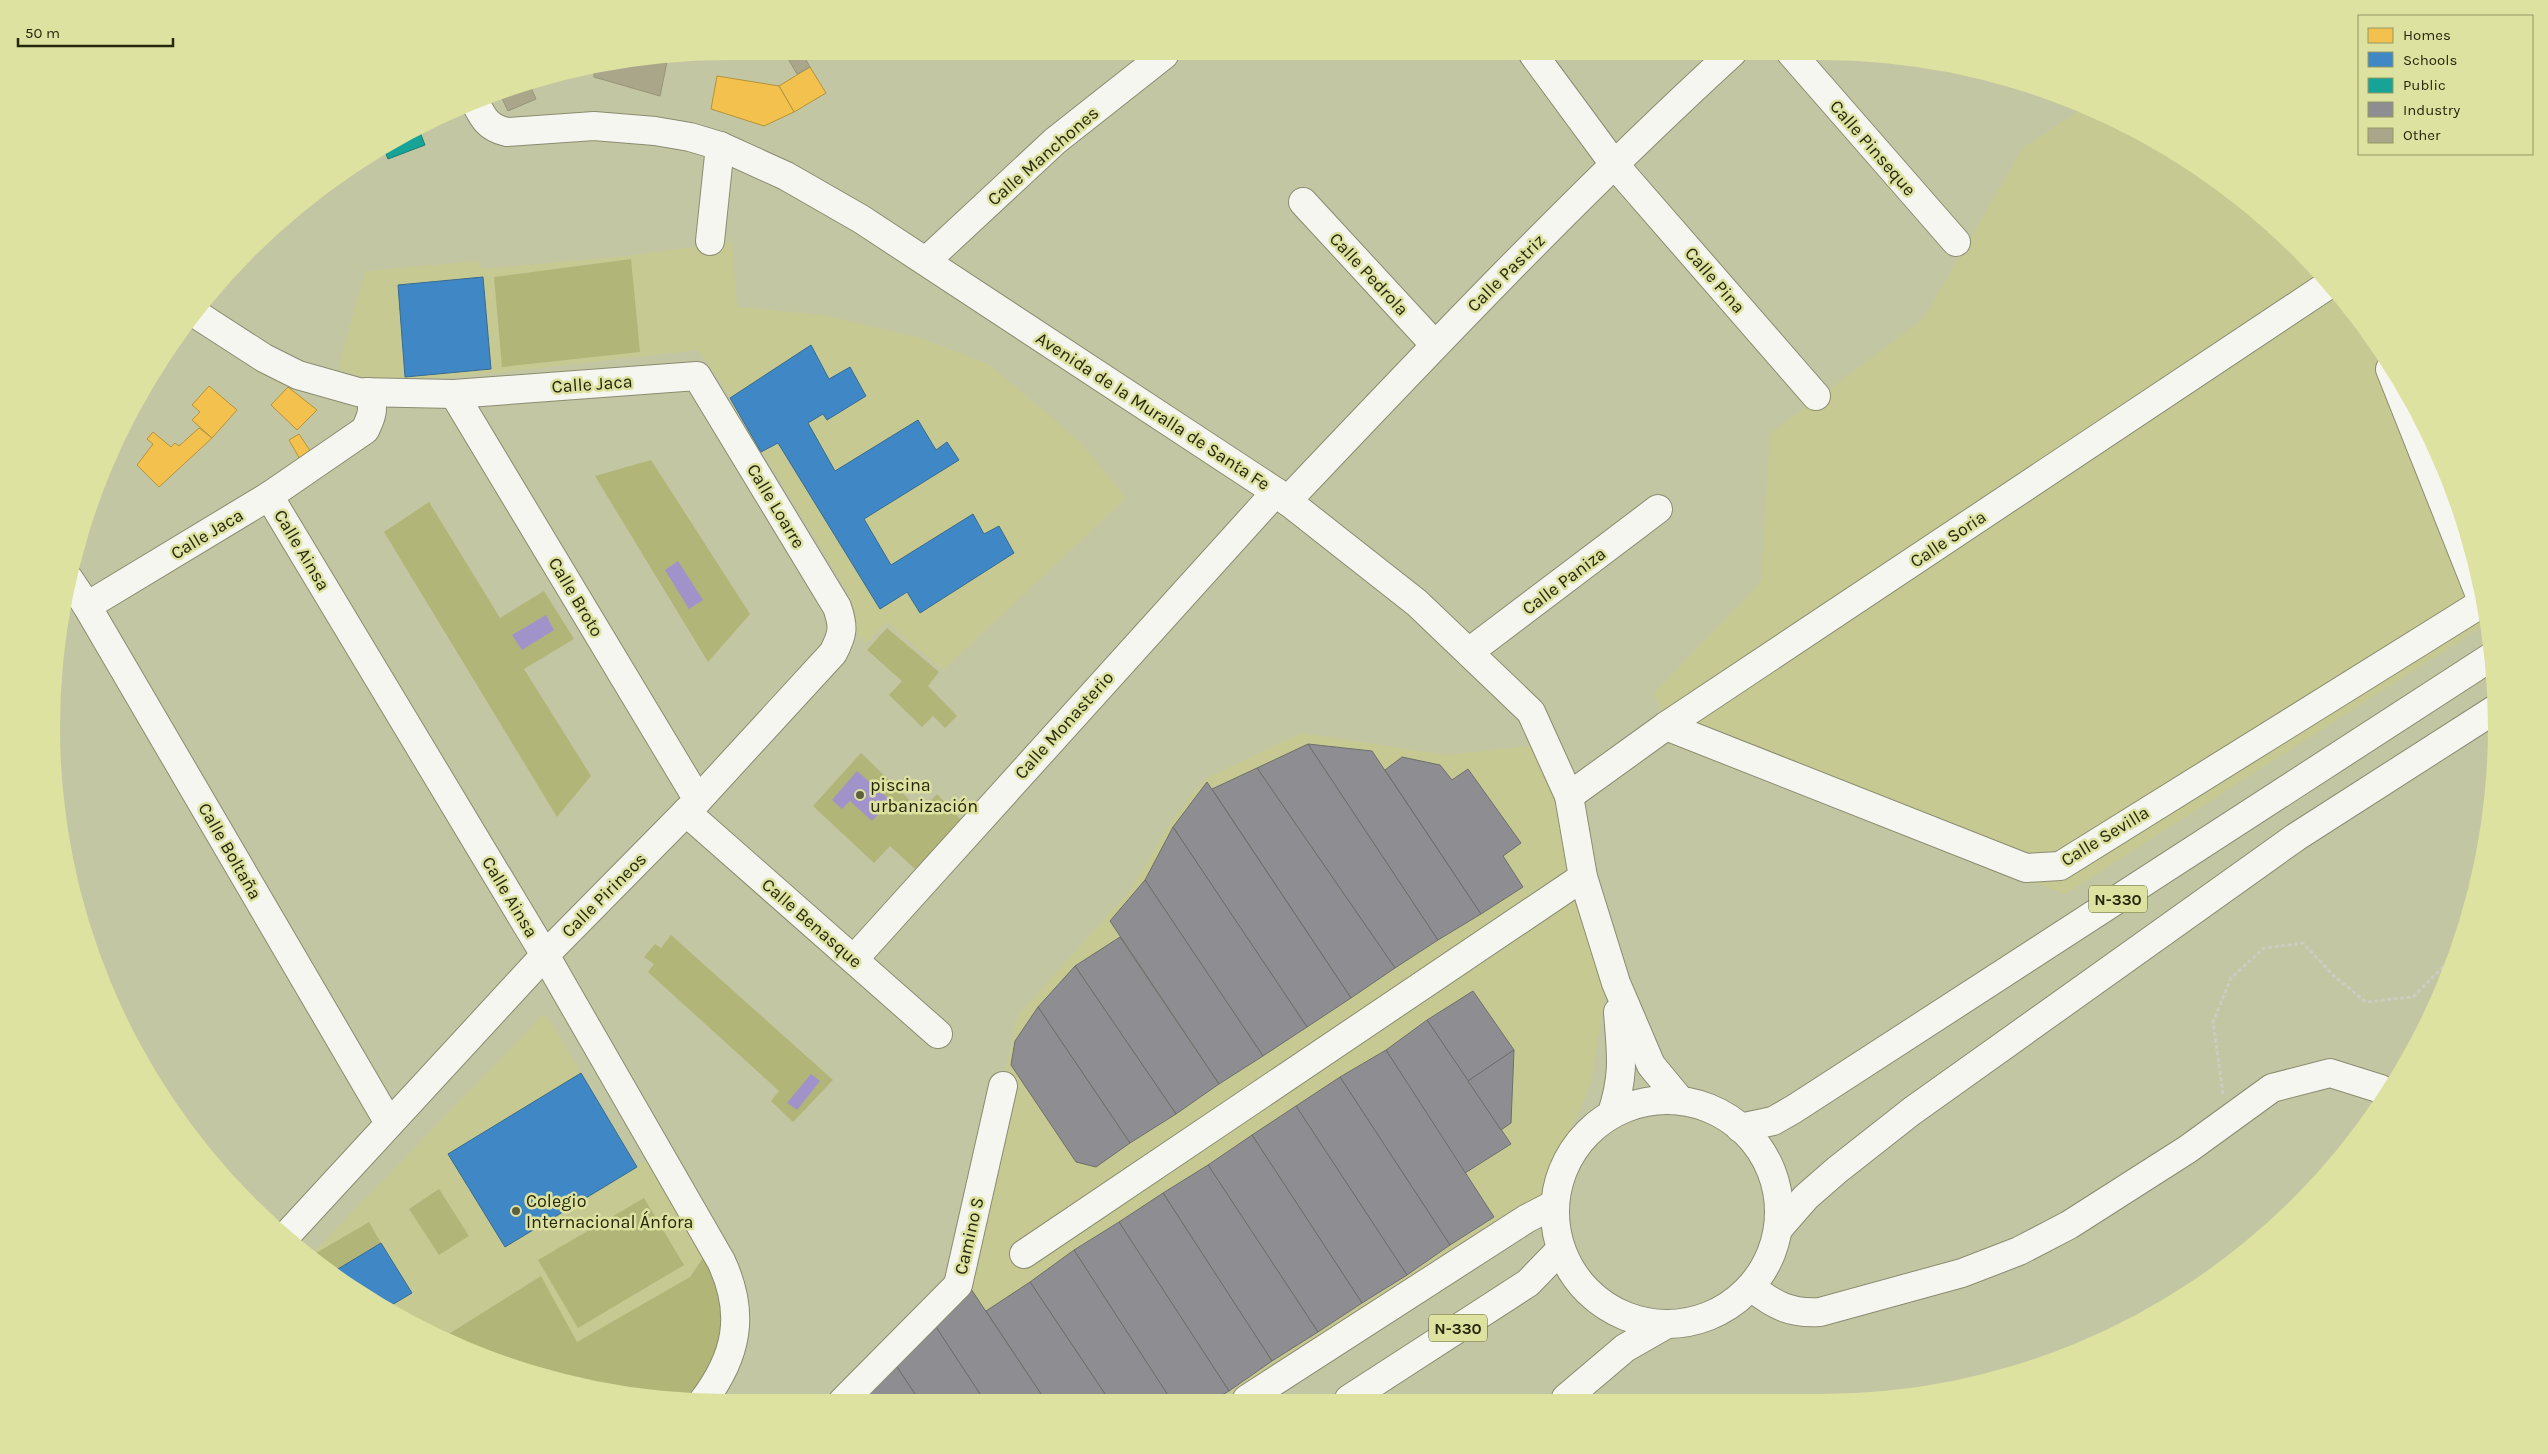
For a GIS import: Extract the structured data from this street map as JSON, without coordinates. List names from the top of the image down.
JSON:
{
  "streets": {
    "main road": [
      "Calle Pinseque",
      "Calle Manchones",
      "Calle Pastriz",
      "Calle Pedrola",
      "Calle Pina",
      "Calle Jaca",
      "Avenida de la Muralla de Santa Fe",
      "Calle Loarre",
      "Calle Soria",
      "Calle Ainsa",
      "Calle Paniza",
      "Calle Broto",
      "Calle Monasterio",
      "Calle Sevilla",
      "Calle Boltaña",
      "Calle Pirineos",
      "N-330",
      "Calle Benasque",
      "Camino S"
    ]
  },
  "crossings": [
    ["Calle Manchones", "Avenida de la Muralla de Santa Fe"],
    ["Calle Pastriz", "Calle Pedrola"],
    ["Calle Pastriz", "Calle Pina"],
    ["Calle Pastriz", "Avenida de la Muralla de Santa Fe"],
    ["Calle Pastriz", "Calle Monasterio"],
    ["Calle Jaca", "Calle Loarre"],
    ["Calle Jaca", "Calle Ainsa"],
    ["Calle Jaca", "Calle Broto"],
    ["Calle Jaca", "Calle Boltaña"],
    ["Avenida de la Muralla de Santa Fe", "Calle Soria"],
    ["Avenida de la Muralla de Santa Fe", "Calle Paniza"],
    ["Avenida de la Muralla de Santa Fe", "Calle Monasterio"],
    ["Avenida de la Muralla de Santa Fe", "N-330"],
    ["Calle Loarre", "Calle Pirineos"],
    ["Calle Soria", "Calle Sevilla"],
    ["Calle Ainsa", "Calle Pirineos"],
    ["Calle Broto", "Calle Pirineos"],
    ["Calle Broto", "Calle Benasque"],
    ["Calle Monasterio", "Calle Benasque"],
    ["Calle Boltaña", "Calle Pirineos"],
    ["Calle Pirineos", "Calle Benasque"]
  ],
  "places": ["piscina urbanización", "Colegio Internacional Ánfora"],
  "legend": [
    "Homes",
    "Schools",
    "Public",
    "Industry",
    "Other"
  ],
  "scale_bar": "50 m"
}
